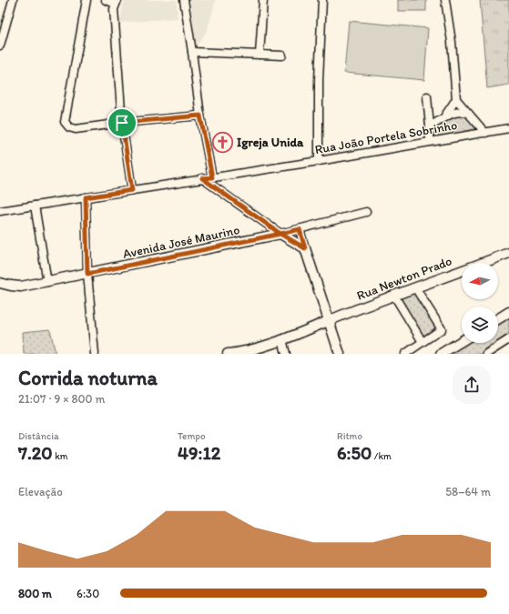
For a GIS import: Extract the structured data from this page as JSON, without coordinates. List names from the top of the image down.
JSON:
{
  "streets": {
    "street": ["Rua João Portela Sobrinho", "Avenida José Maurino", "Rua Newton Prado"]
  },
  "places": {
    "church": ["Igreja Unida"]
  },
  "north": "left",
  "page": {
    "heading": ["Corrida noturna", "21:07 · 9 × 800 m"],
    "stats": [
      ["Distância", "7.20 km"],
      ["Tempo", "49:12"],
      ["Ritmo", "6:50 /km"]
    ],
    "chart": ["Elevação", "58–64 m"],
    "list": [
      {
        "name": "800 m",
        "note": "6:30"
      }
    ]
  }
}
